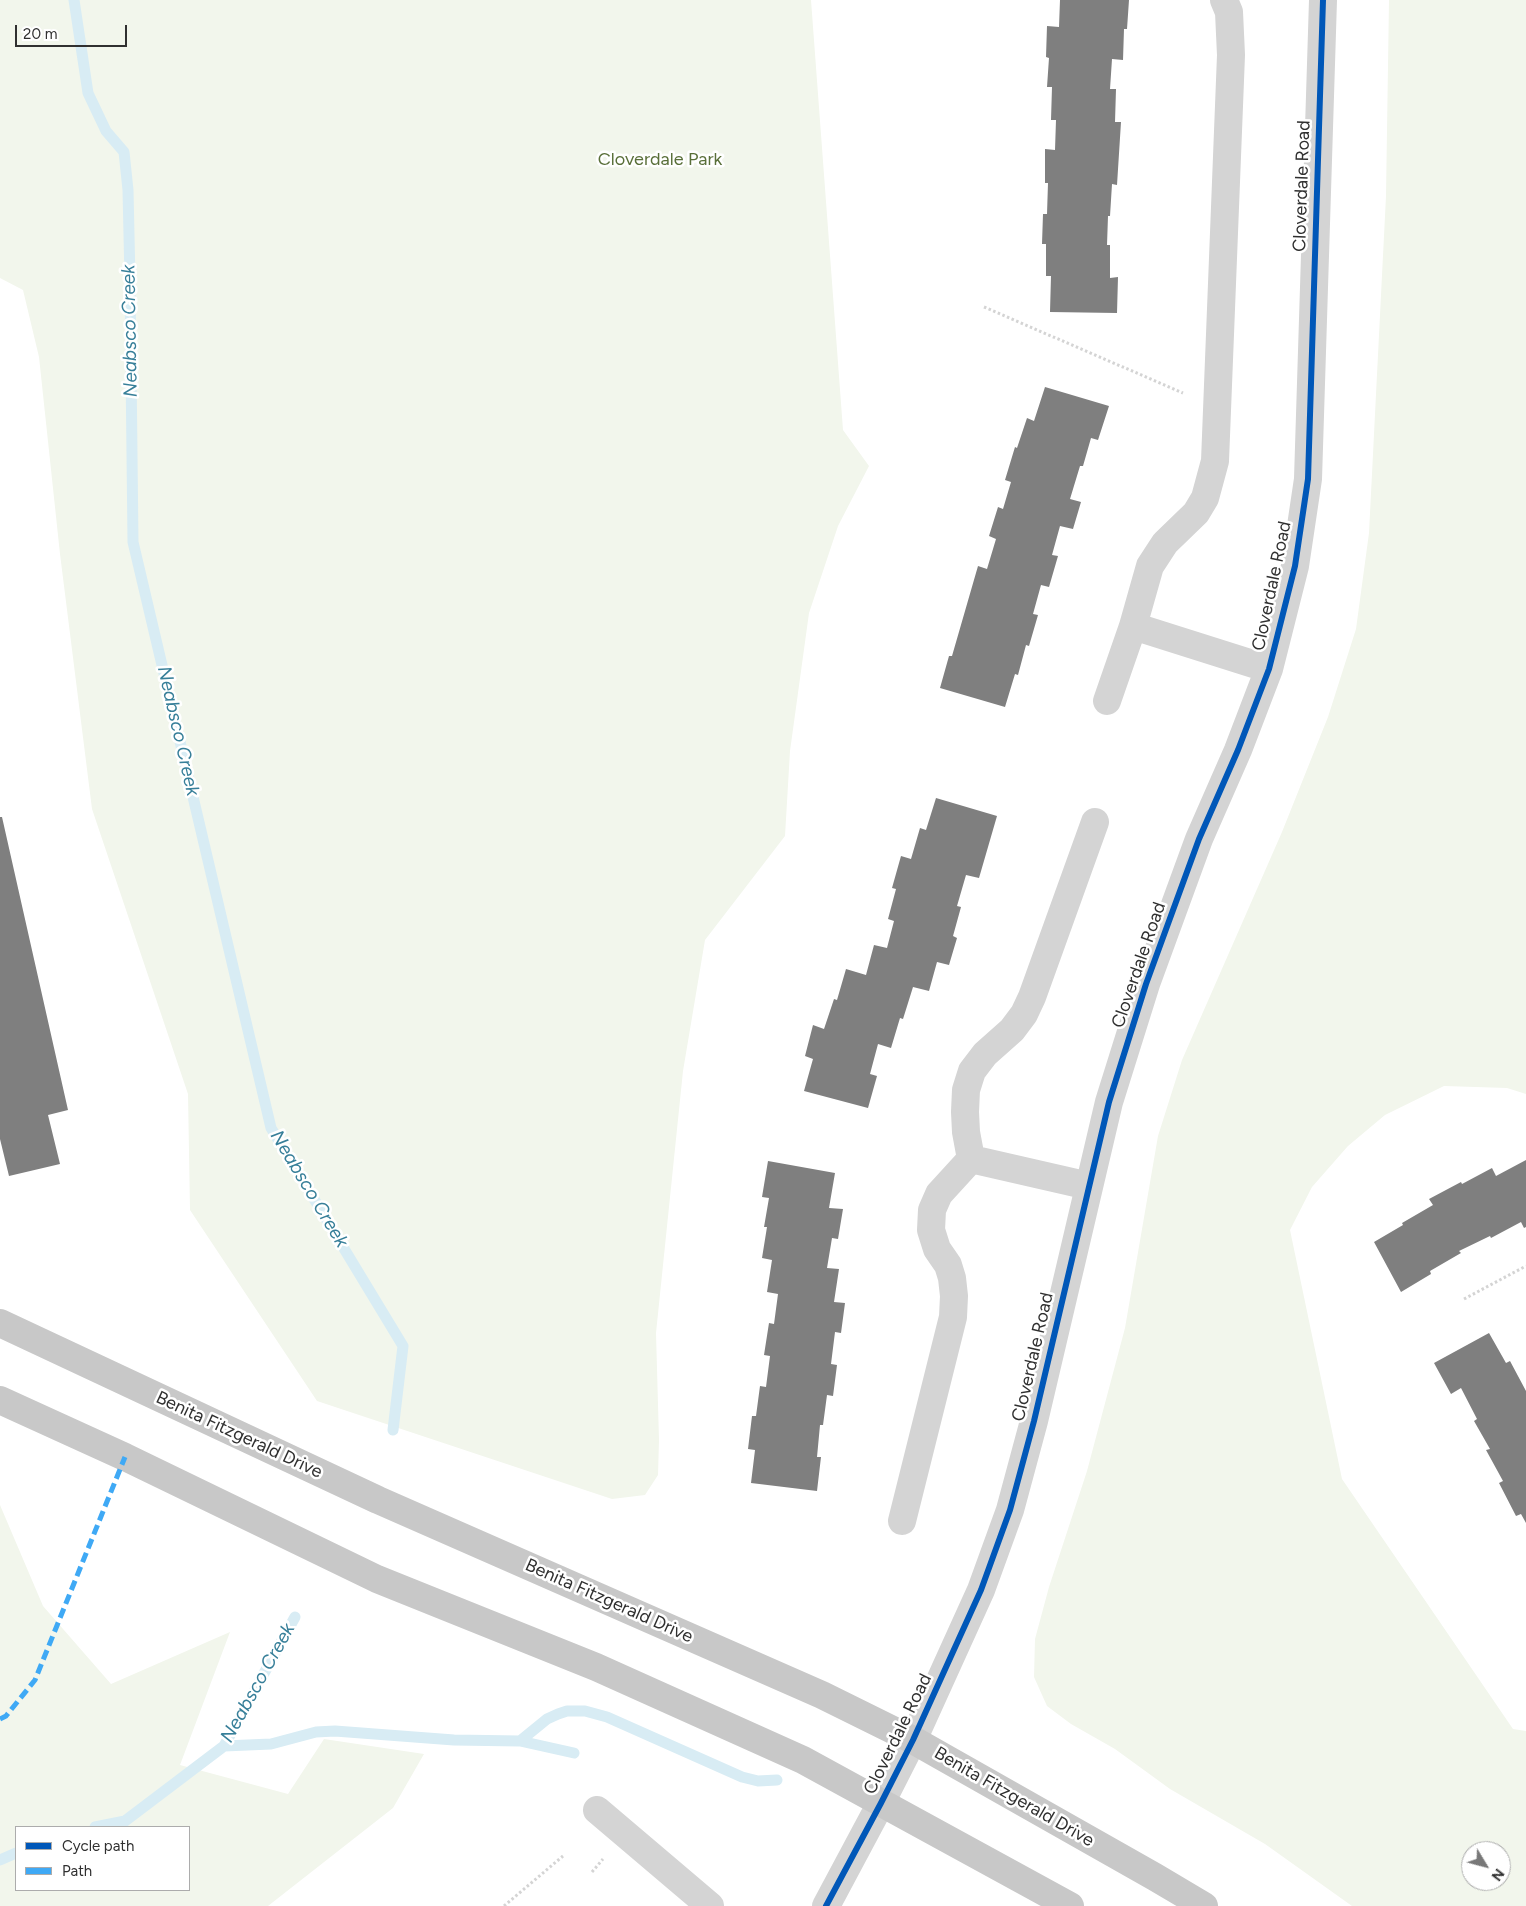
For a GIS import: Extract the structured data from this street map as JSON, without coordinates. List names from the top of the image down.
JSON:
{
  "streets": {
    "main road": ["Benita Fitzgerald Drive"],
    "street": ["Cloverdale Road"]
  },
  "crossings": [
    ["Cloverdale Road", "Benita Fitzgerald Drive"]
  ],
  "water": ["Neabsco Creek"],
  "parks": ["Cloverdale Park"],
  "legend": ["Cycle path", "Path"],
  "scale_bar": "20 m",
  "north": "bottom right"
}
